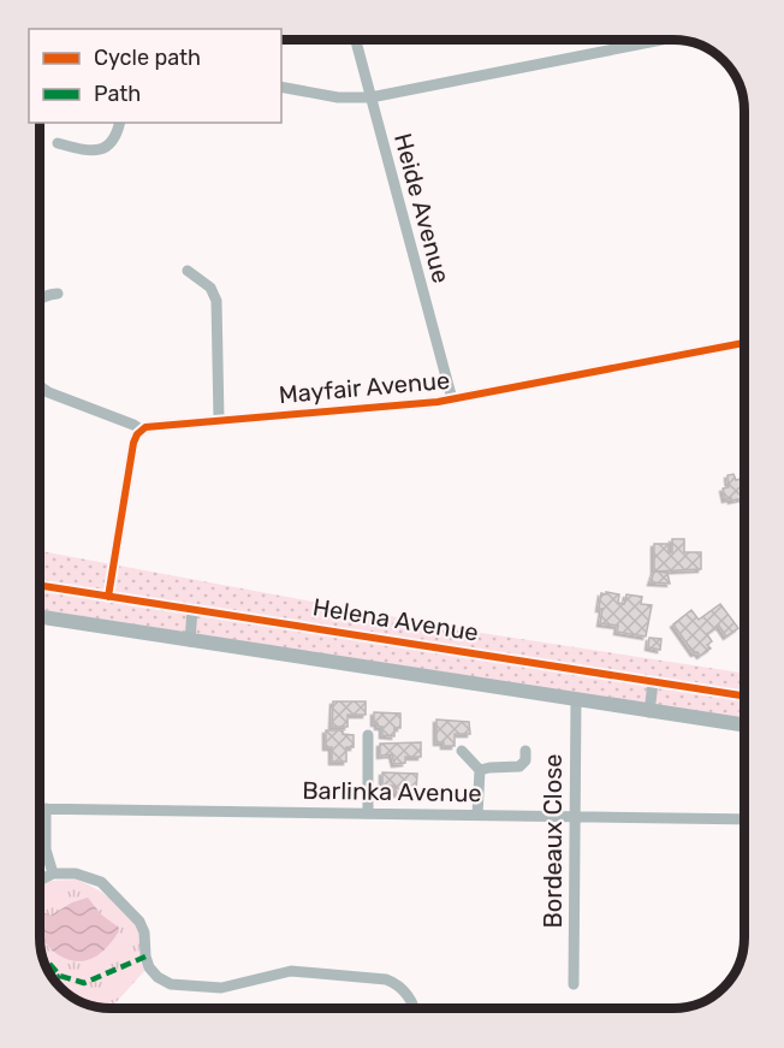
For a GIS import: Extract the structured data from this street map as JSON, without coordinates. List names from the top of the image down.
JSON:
{
  "streets": {
    "street": [
      "Heide Avenue",
      "Mayfair Avenue",
      "Helena Avenue",
      "Barlinka Avenue",
      "Bordeaux Close"
    ]
  },
  "crossings": [
    ["Heide Avenue", "Mayfair Avenue"],
    ["Barlinka Avenue", "Bordeaux Close"]
  ],
  "legend": ["Cycle path", "Path"]
}
